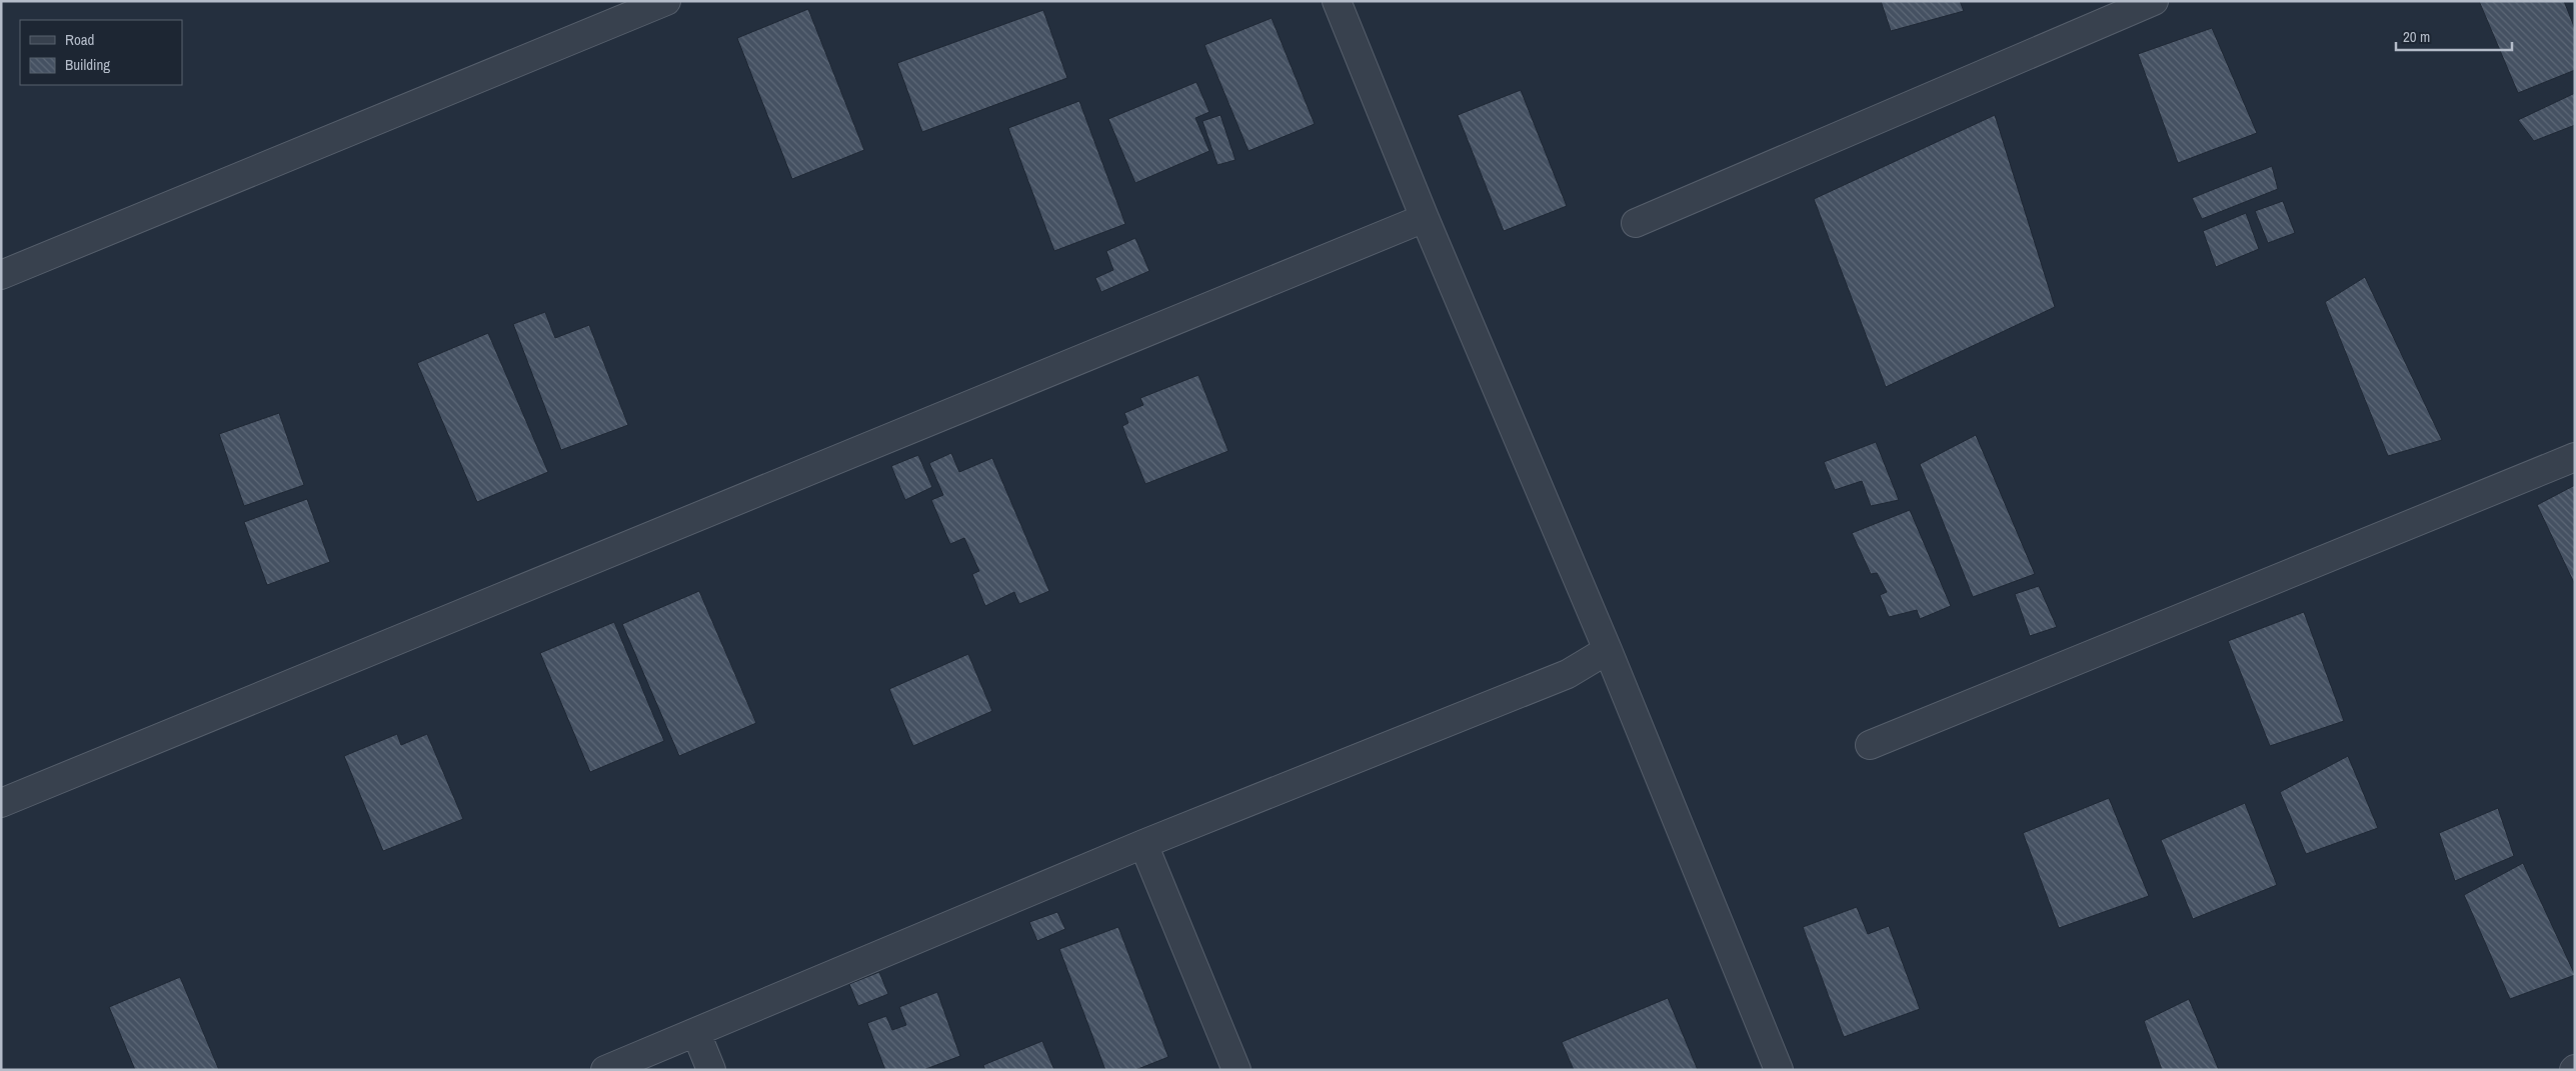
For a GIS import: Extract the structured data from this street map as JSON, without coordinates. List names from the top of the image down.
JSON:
{
  "legend": ["Road", "Building"],
  "scale_bar": "20 m"
}
